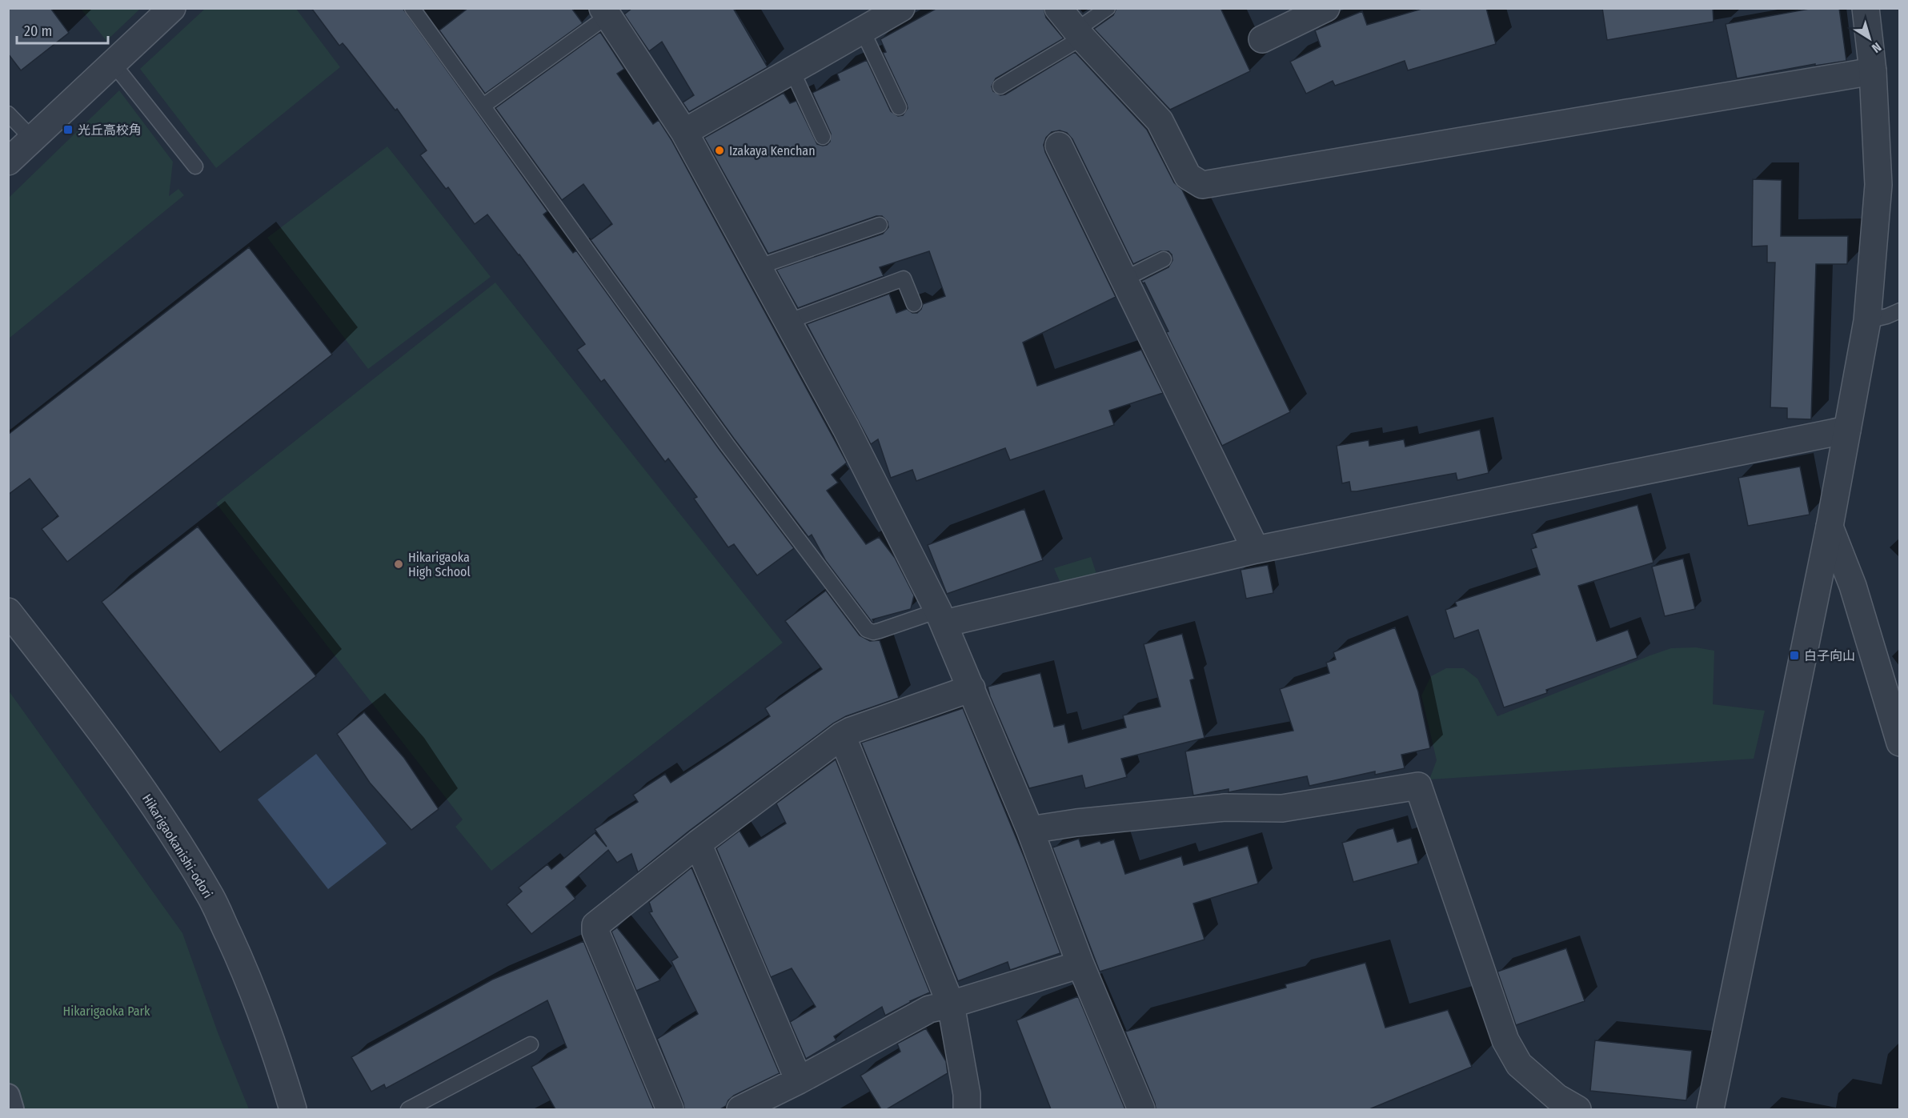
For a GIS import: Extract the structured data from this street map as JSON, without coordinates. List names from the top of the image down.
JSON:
{
  "streets": {
    "street": ["Hikarigaokanishi-odori"]
  },
  "parks": ["Hikarigaoka Park"],
  "places": {
    "transit": ["光丘高校角", "白子向山"],
    "other": ["Izakaya Kenchan", "Hikarigaoka High School"]
  },
  "scale_bar": "20 m",
  "north": "bottom right"
}
